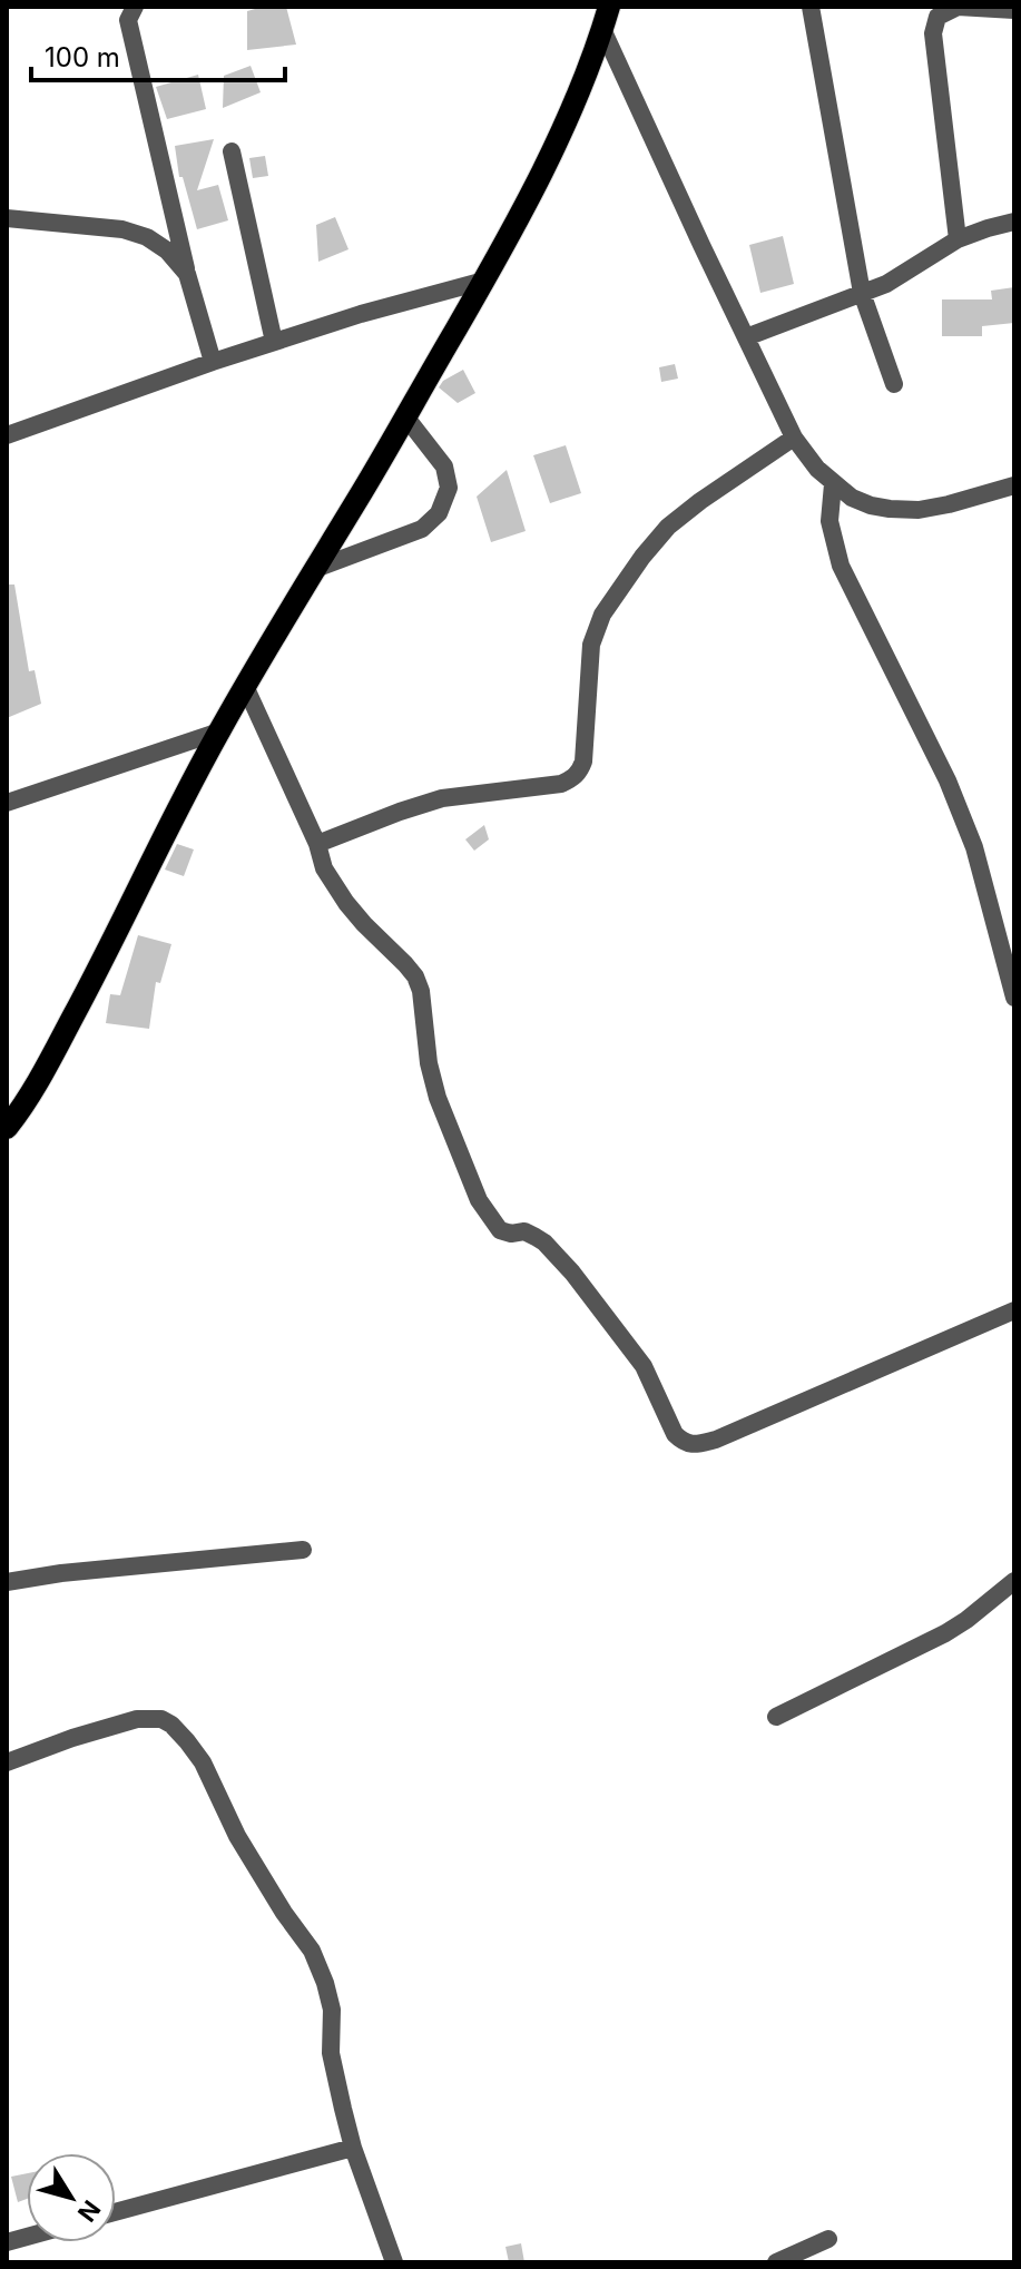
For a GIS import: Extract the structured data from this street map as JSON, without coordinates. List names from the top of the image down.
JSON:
{
  "scale_bar": "100 m",
  "north": "bottom right"
}
